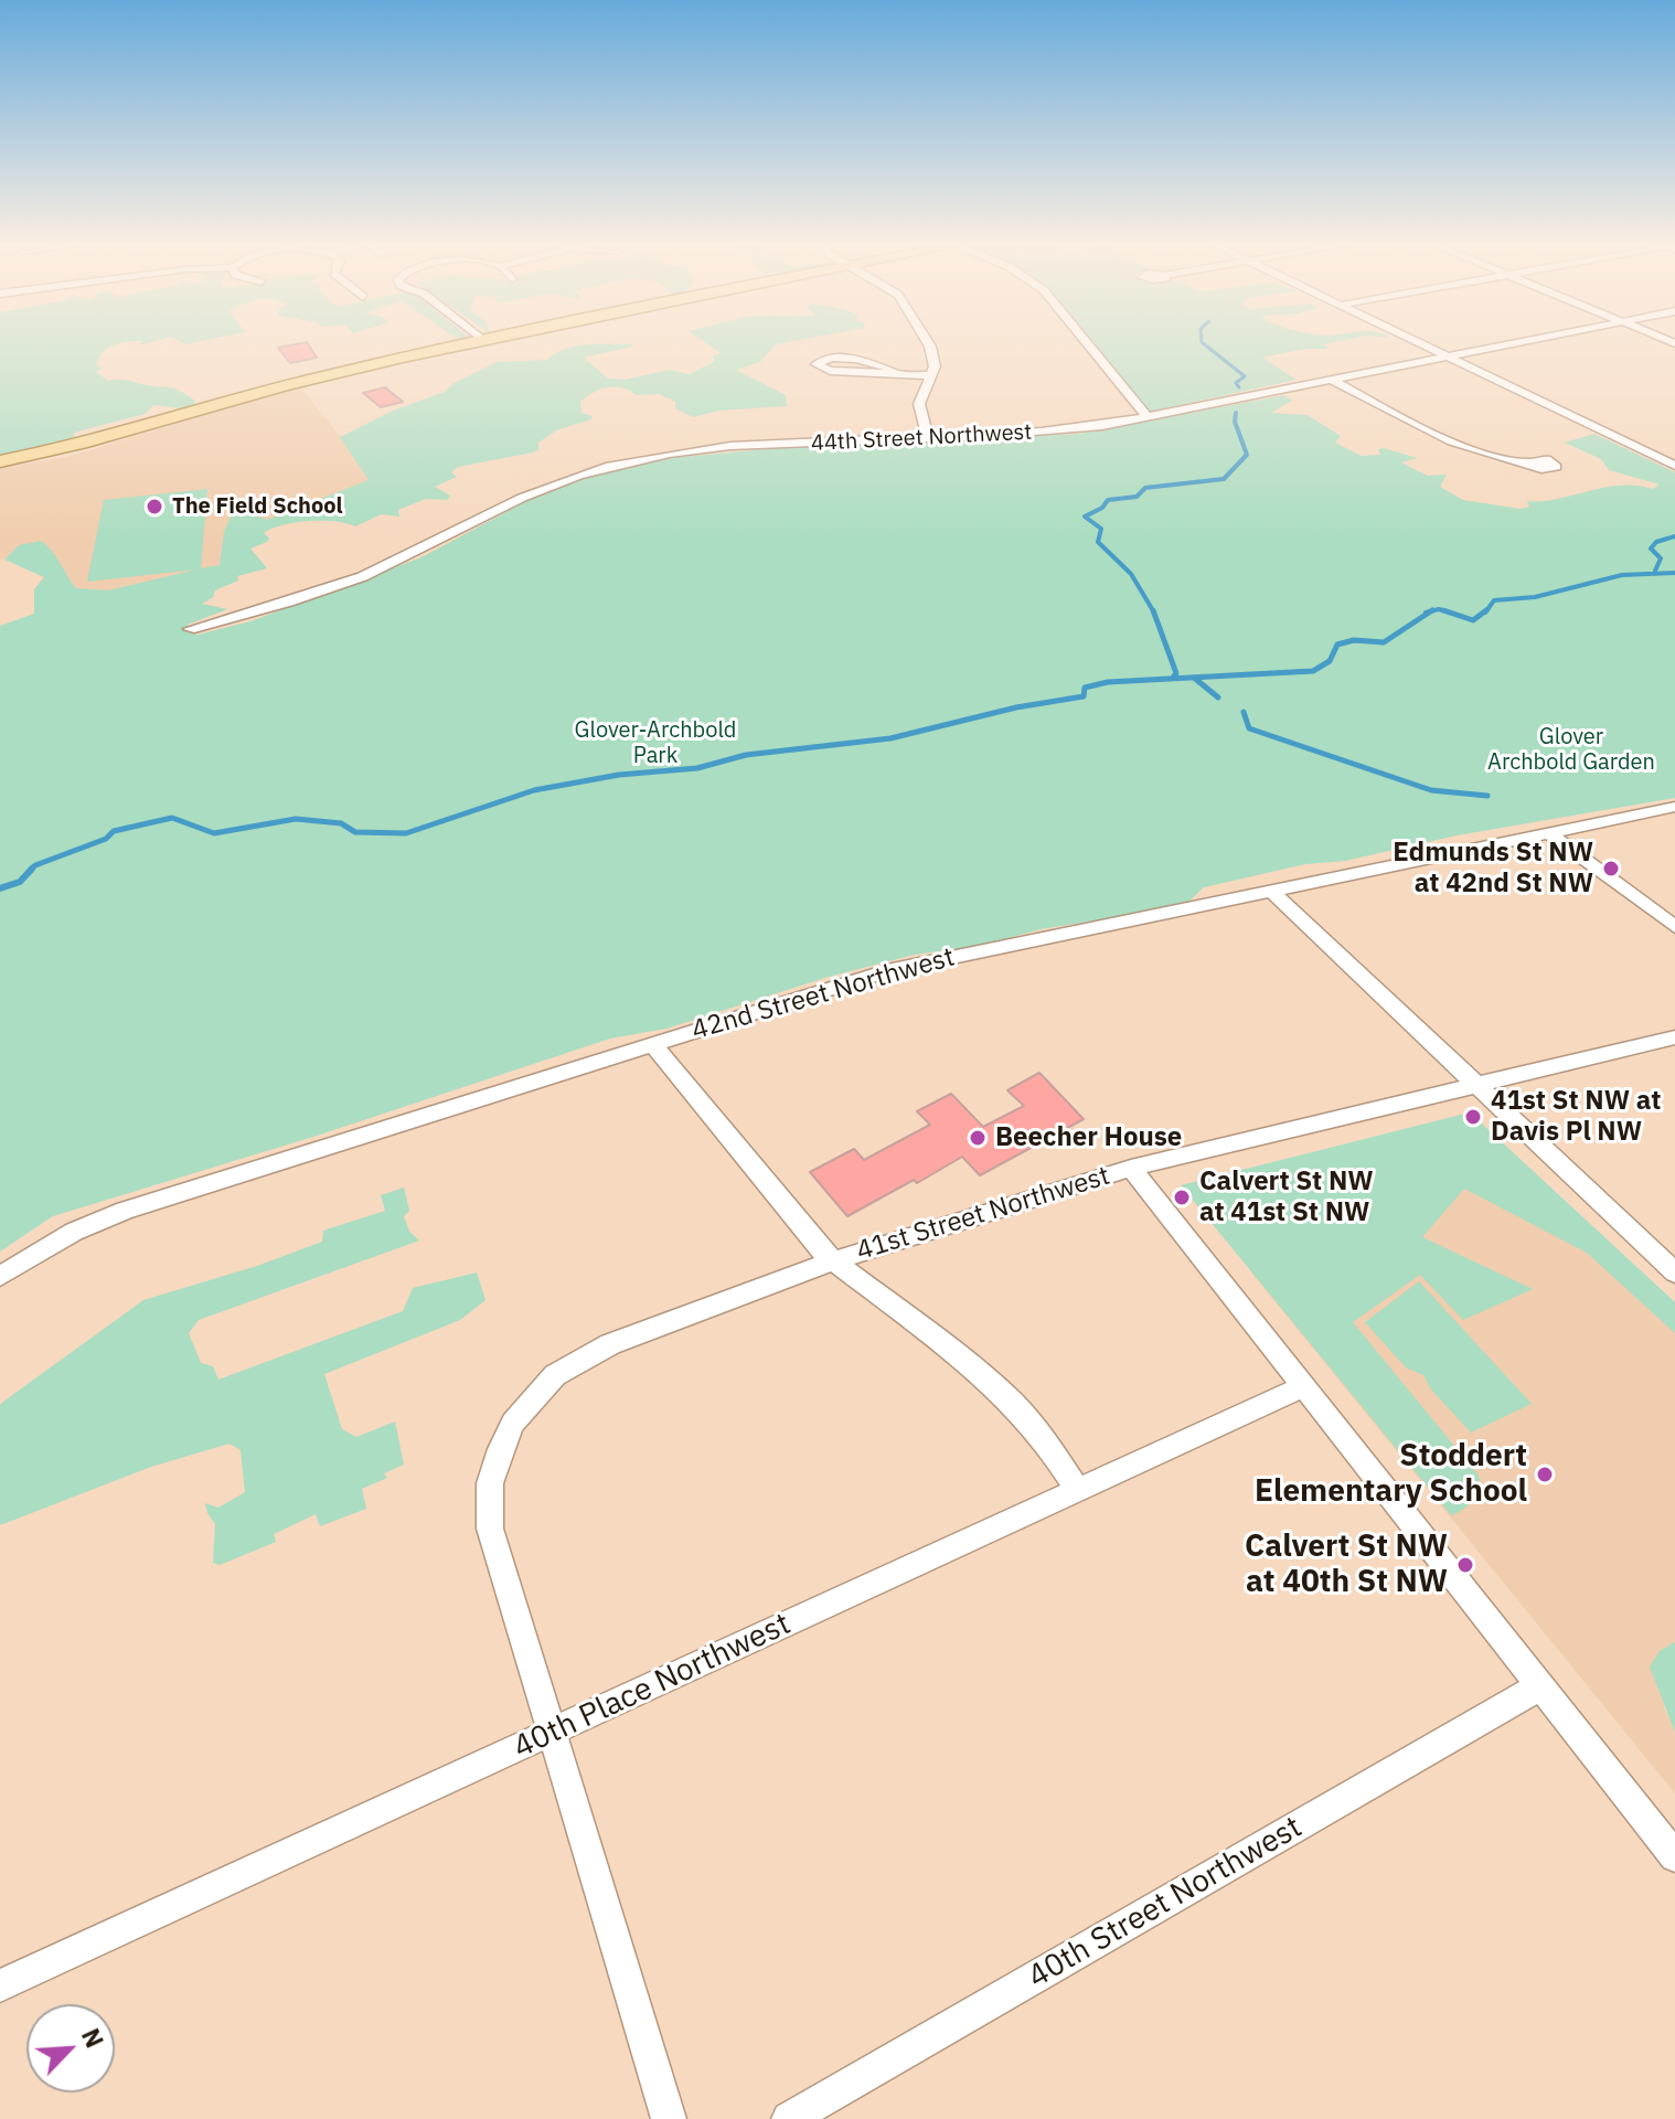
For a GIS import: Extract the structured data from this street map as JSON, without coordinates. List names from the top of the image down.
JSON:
{
  "streets": {
    "street": [
      "44th Street Northwest",
      "42nd Street Northwest",
      "41st Street Northwest",
      "40th Place Northwest",
      "40th Street Northwest"
    ]
  },
  "crossings": [
    ["41st Street Northwest", "40th Place Northwest"]
  ],
  "parks": ["Glover-Archbold Park", "Glover Archbold Garden"],
  "places": [
    "The Field School",
    "Edmunds St NW at 42nd St NW",
    "41st St NW at Davis Pl NW",
    "Beecher House",
    "Calvert St NW at 41st St NW",
    "Stoddert Elementary School",
    "Calvert St NW at 40th St NW"
  ],
  "north": "top right"
}
